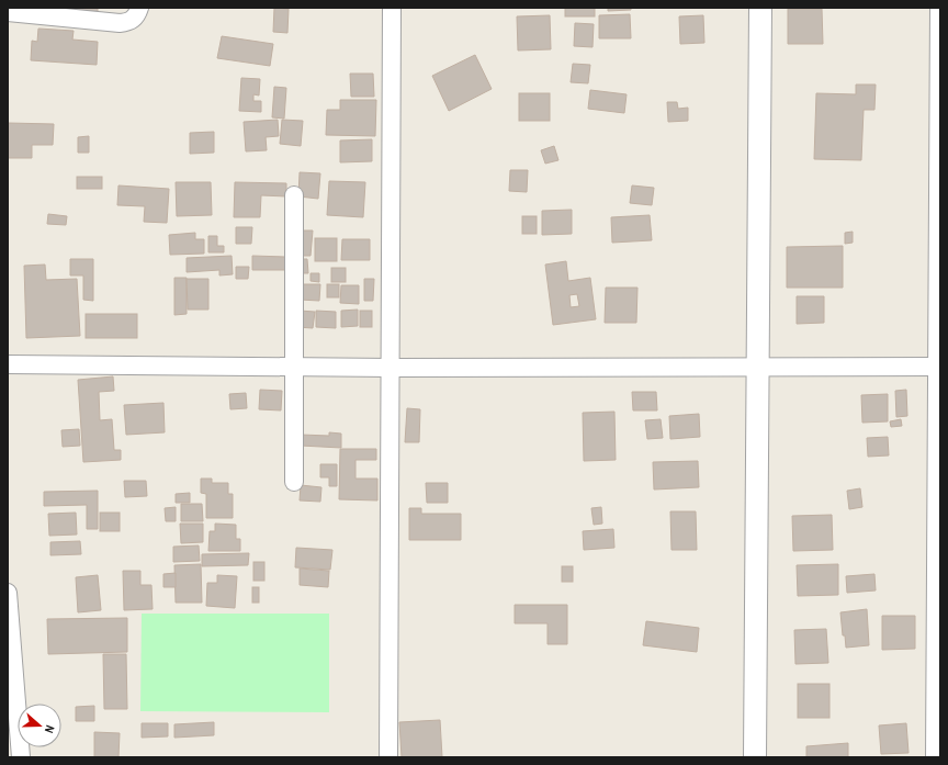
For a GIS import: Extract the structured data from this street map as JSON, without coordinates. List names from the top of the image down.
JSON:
{
  "north": "right"
}
